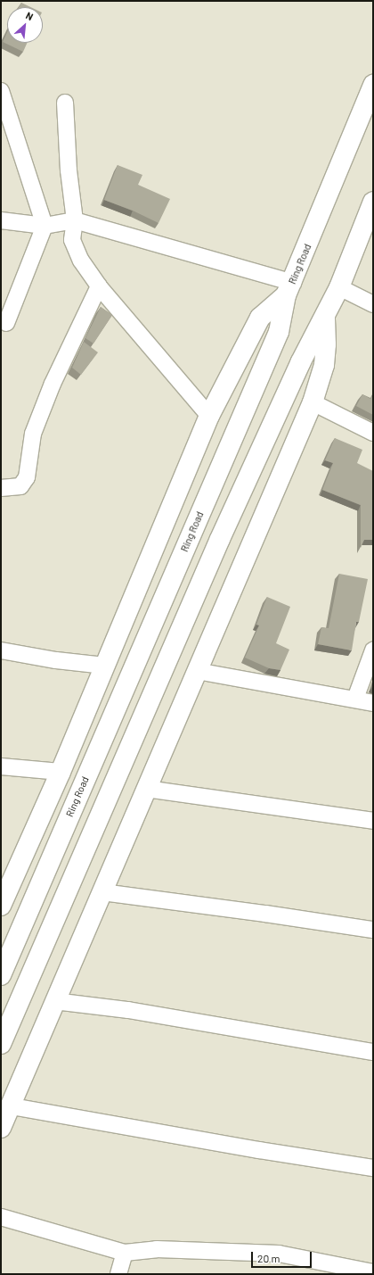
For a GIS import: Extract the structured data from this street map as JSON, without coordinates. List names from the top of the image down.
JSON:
{
  "streets": {
    "main road": ["Ring Road"]
  },
  "scale_bar": "20 m",
  "north": "top right"
}
